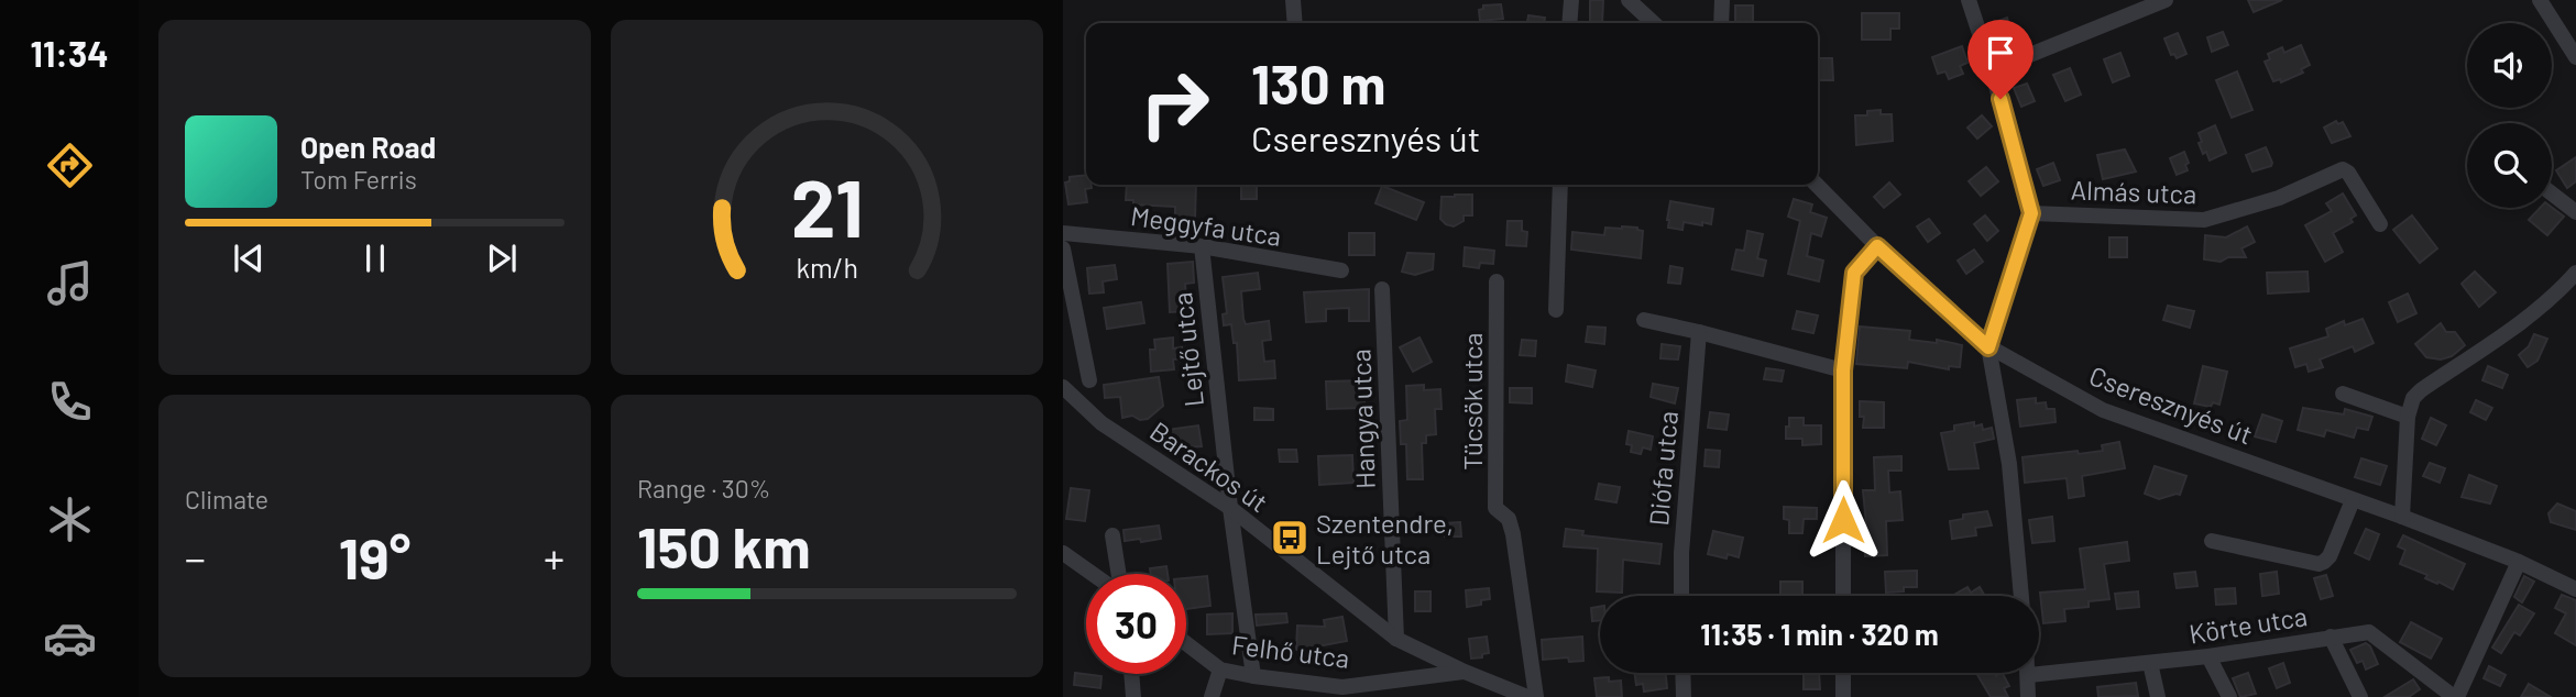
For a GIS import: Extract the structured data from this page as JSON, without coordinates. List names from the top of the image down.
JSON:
{
  "streets": {
    "street": [
      "Almás utca",
      "Meggyfa utca",
      "Lejtő utca",
      "Tücsök utca",
      "Cseresznyés út",
      "Hangya utca",
      "Barackos út",
      "Diófa utca",
      "Körte utca",
      "Felhő utca"
    ]
  },
  "crossings": [
    ["Meggyfa utca", "Lejtő utca"],
    ["Lejtő utca", "Barackos út"],
    ["Lejtő utca", "Felhő utca"],
    ["Hangya utca", "Barackos út"],
    ["Barackos út", "Felhő utca"]
  ],
  "places": {
    "bus stop": ["Szentendre, Lejtő utca"]
  },
  "page": {
    "tabs": "11:34",
    "turn": ["130 m", "Cseresznyés út"],
    "song": ["Open Road", "Tom Ferris"],
    "tile": [
      "Climate",
      ["Range · 30%", "150 km"]
    ],
    "heat": ["−", "19°", "+"],
    "limit": "30",
    "trip": "11:35 · 1 min · 320 m",
    "gauge": ["21", "km/h"]
  }
}
